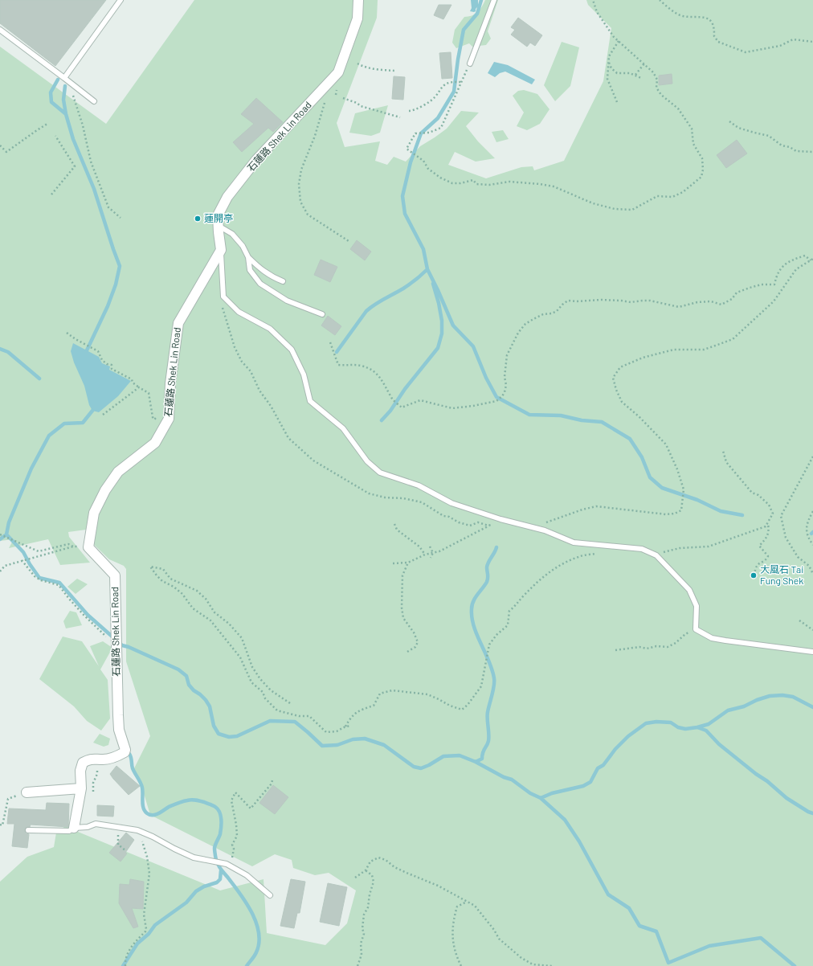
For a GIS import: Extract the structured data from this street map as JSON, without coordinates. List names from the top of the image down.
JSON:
{
  "streets": {
    "street": ["石蓮路 Shek Lin Road"]
  },
  "places": ["蓮開亭", "大風石 Tai Fung Shek"]
}
